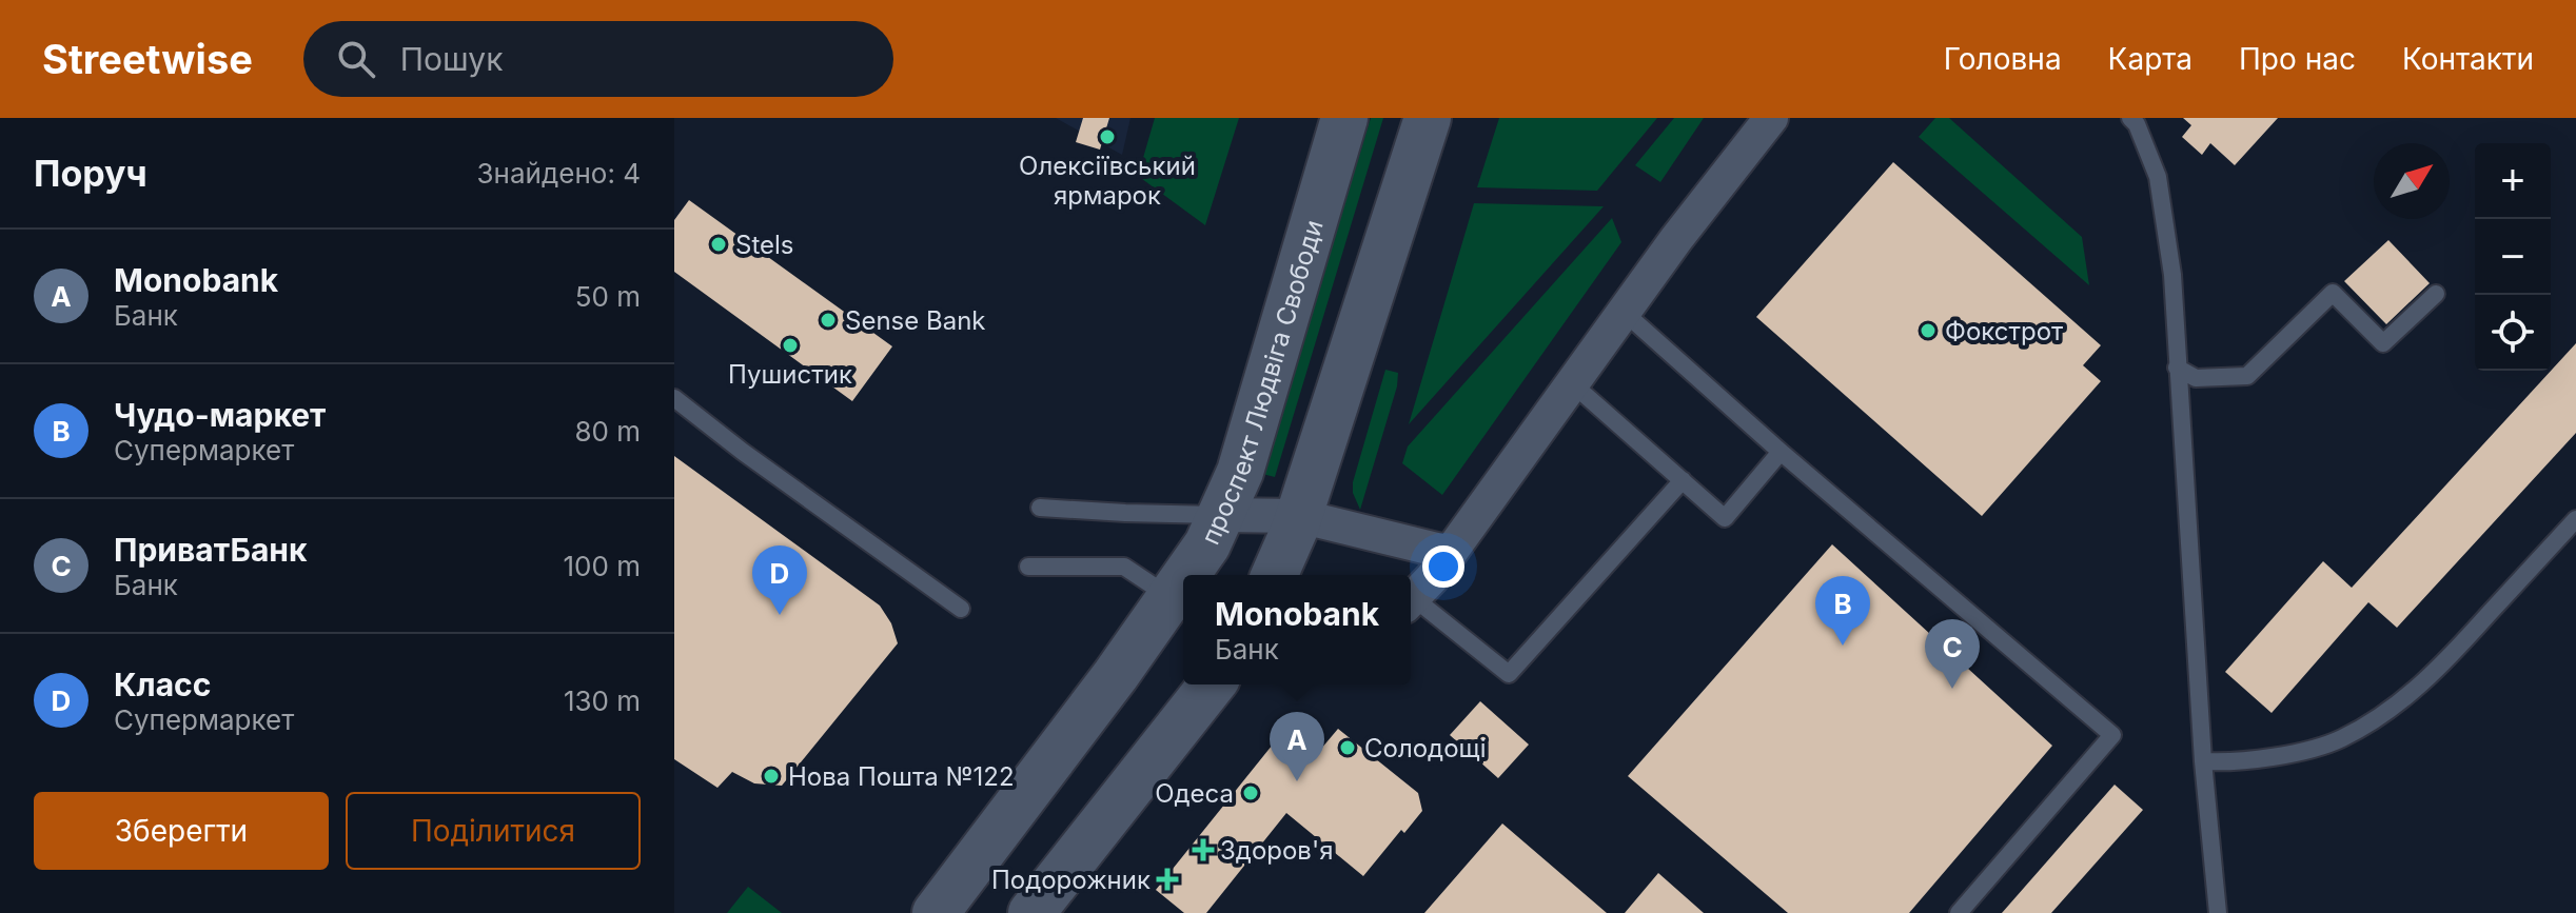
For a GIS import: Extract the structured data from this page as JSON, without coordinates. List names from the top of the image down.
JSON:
{
  "streets": {
    "main road": ["проспект Людвіга Свободи"]
  },
  "places": {
    "other": [
      "Олексіївський ярмарок",
      "Stels",
      "Sense Bank",
      "Фокстрот",
      "Пушистик",
      "Солодощі",
      "Нова Пошта №122",
      "Одеса"
    ],
    "health": ["Здоров'я", "Подорожник"]
  },
  "north": "top right",
  "page": {
    "header": "Streetwise",
    "search": "Пошук",
    "nav": [
      "Головна",
      "Карта",
      "Про нас",
      "Контакти"
    ],
    "heading": ["Поруч", "Знайдено: 4"],
    "map_buttons": ["+", "−"],
    "list": [
      {
        "mark": "A",
        "name": "Monobank",
        "note": "Банк",
        "value": "50 m"
      },
      {
        "mark": "B",
        "name": "Чудо-маркет",
        "note": "Супермаркет",
        "value": "80 m"
      },
      {
        "mark": "C",
        "name": "ПриватБанк",
        "note": "Банк",
        "value": "100 m"
      },
      {
        "mark": "D",
        "name": "Класс",
        "note": "Супермаркет",
        "value": "130 m"
      }
    ],
    "pins": [
      "D",
      "B",
      "C",
      "A"
    ],
    "popup": ["Monobank", "Банк"],
    "buttons": ["Зберегти", "Поділитися"]
  }
}
